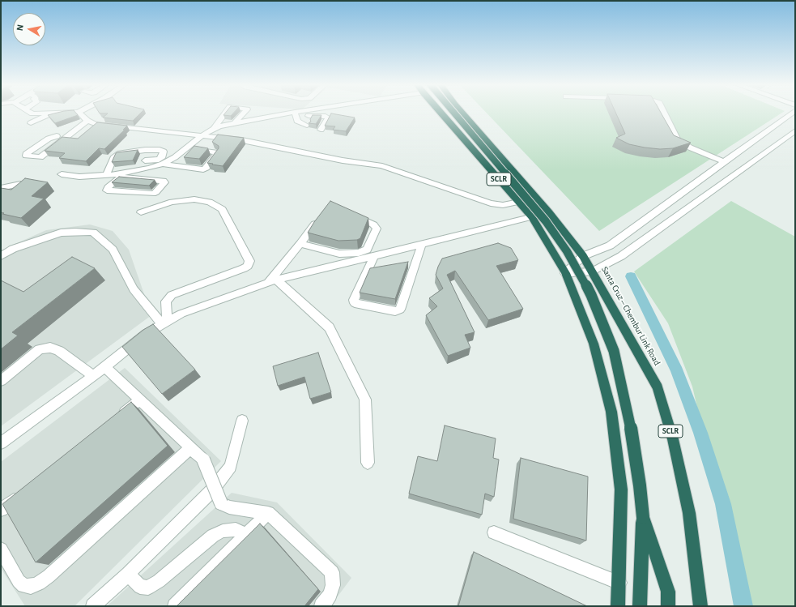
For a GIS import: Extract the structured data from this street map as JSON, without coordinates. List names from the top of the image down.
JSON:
{
  "streets": {
    "highway": ["SCLR", "Santa Cruz – Chembur Link Road"]
  },
  "north": "left"
}
